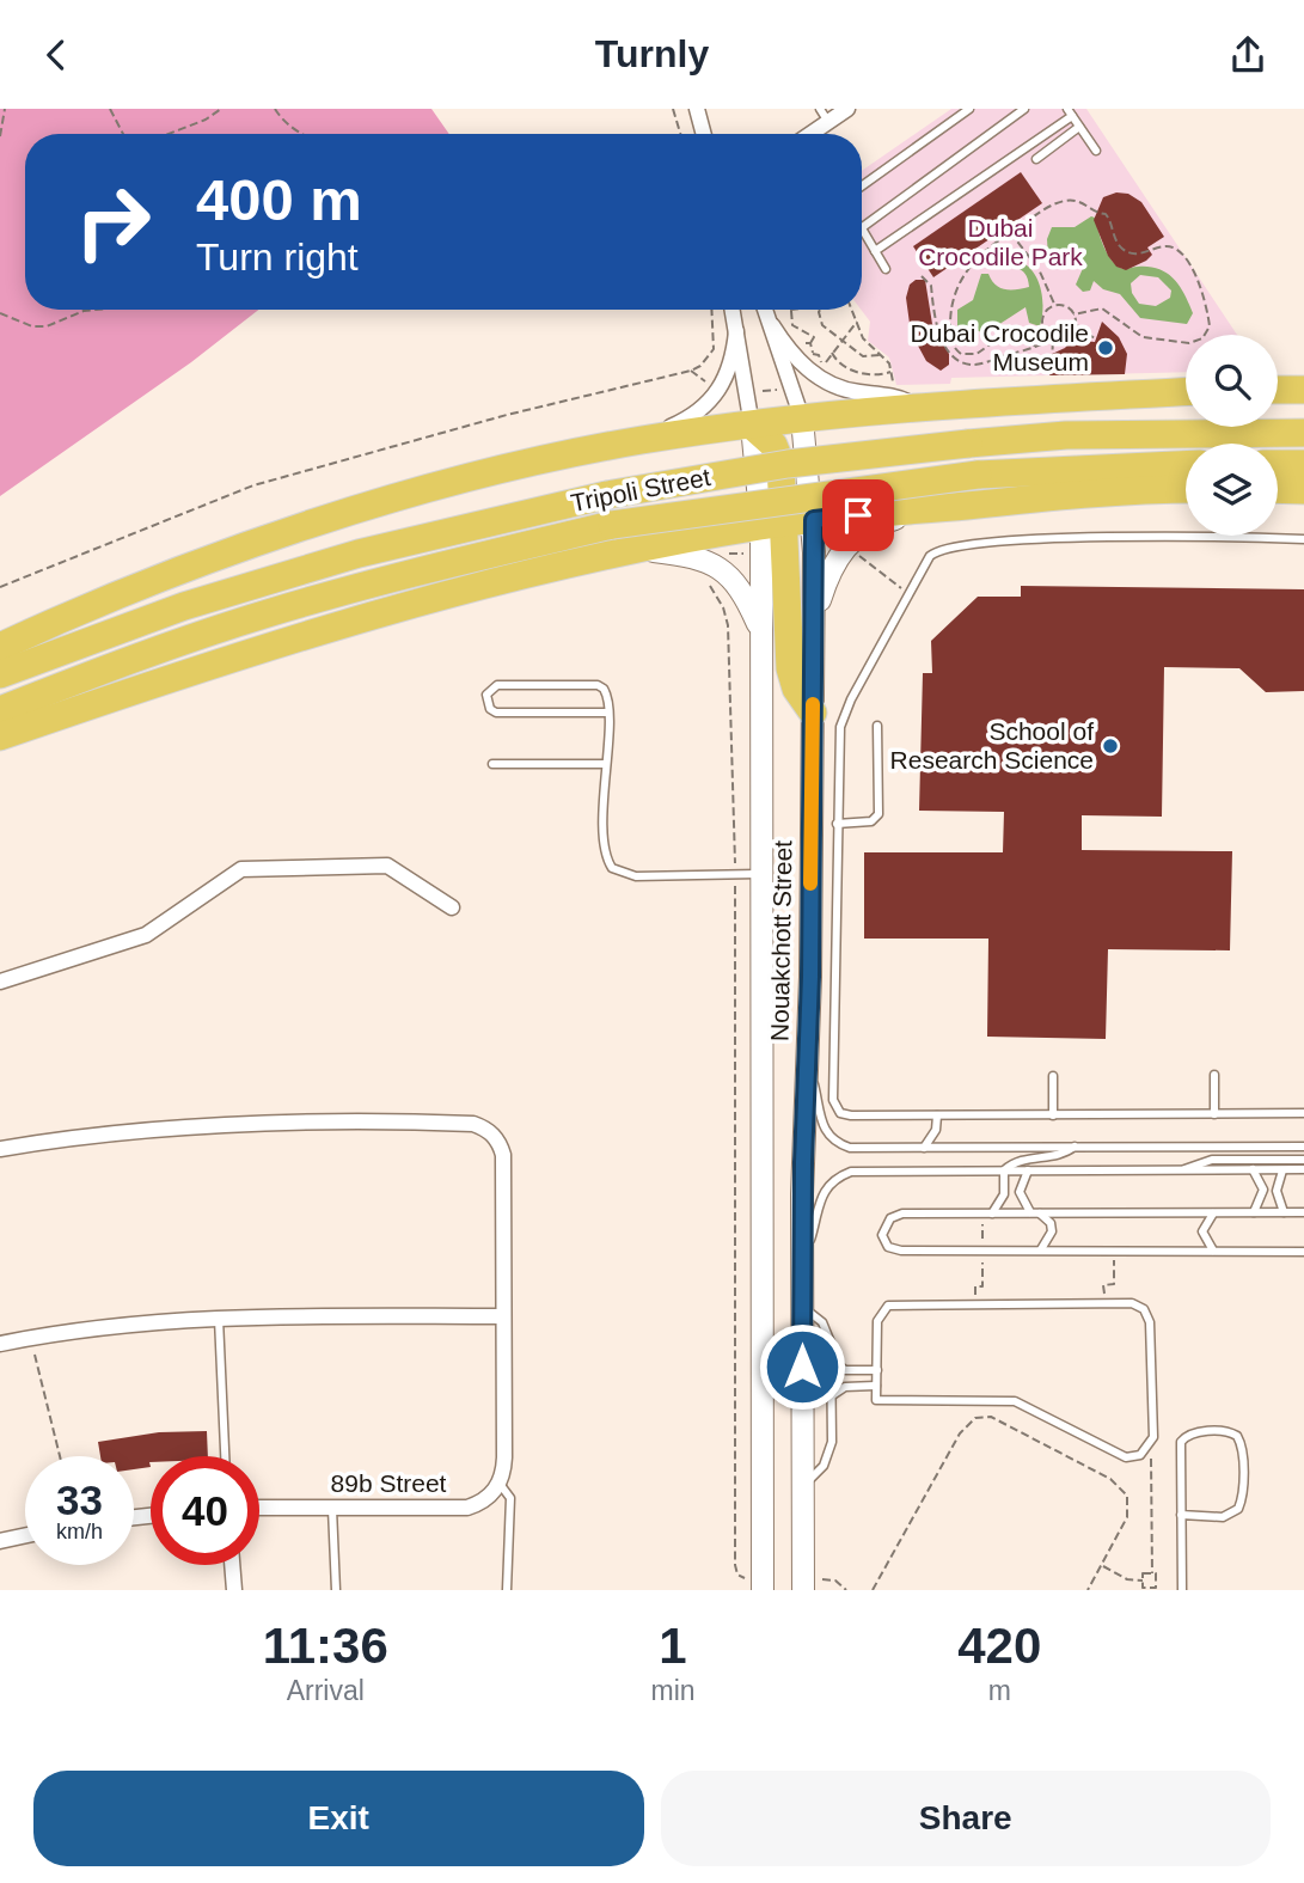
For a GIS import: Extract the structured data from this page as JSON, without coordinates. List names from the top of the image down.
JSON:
{
  "streets": {
    "highway": ["Tripoli Street"],
    "street": ["Nouakchott Street", "89b Street"]
  },
  "parks": ["Dubai Crocodile Park"],
  "places": ["Dubai Crocodile Museum", "School of Research Science"],
  "page": {
    "header": "Turnly",
    "turn": ["400 m", "Turn right"],
    "speed": "33 km/h",
    "limit": "40",
    "eta": [
      "11:36",
      "Arrival",
      "1",
      "min",
      "420",
      "m"
    ],
    "buttons": ["Exit", "Share"]
  }
}
